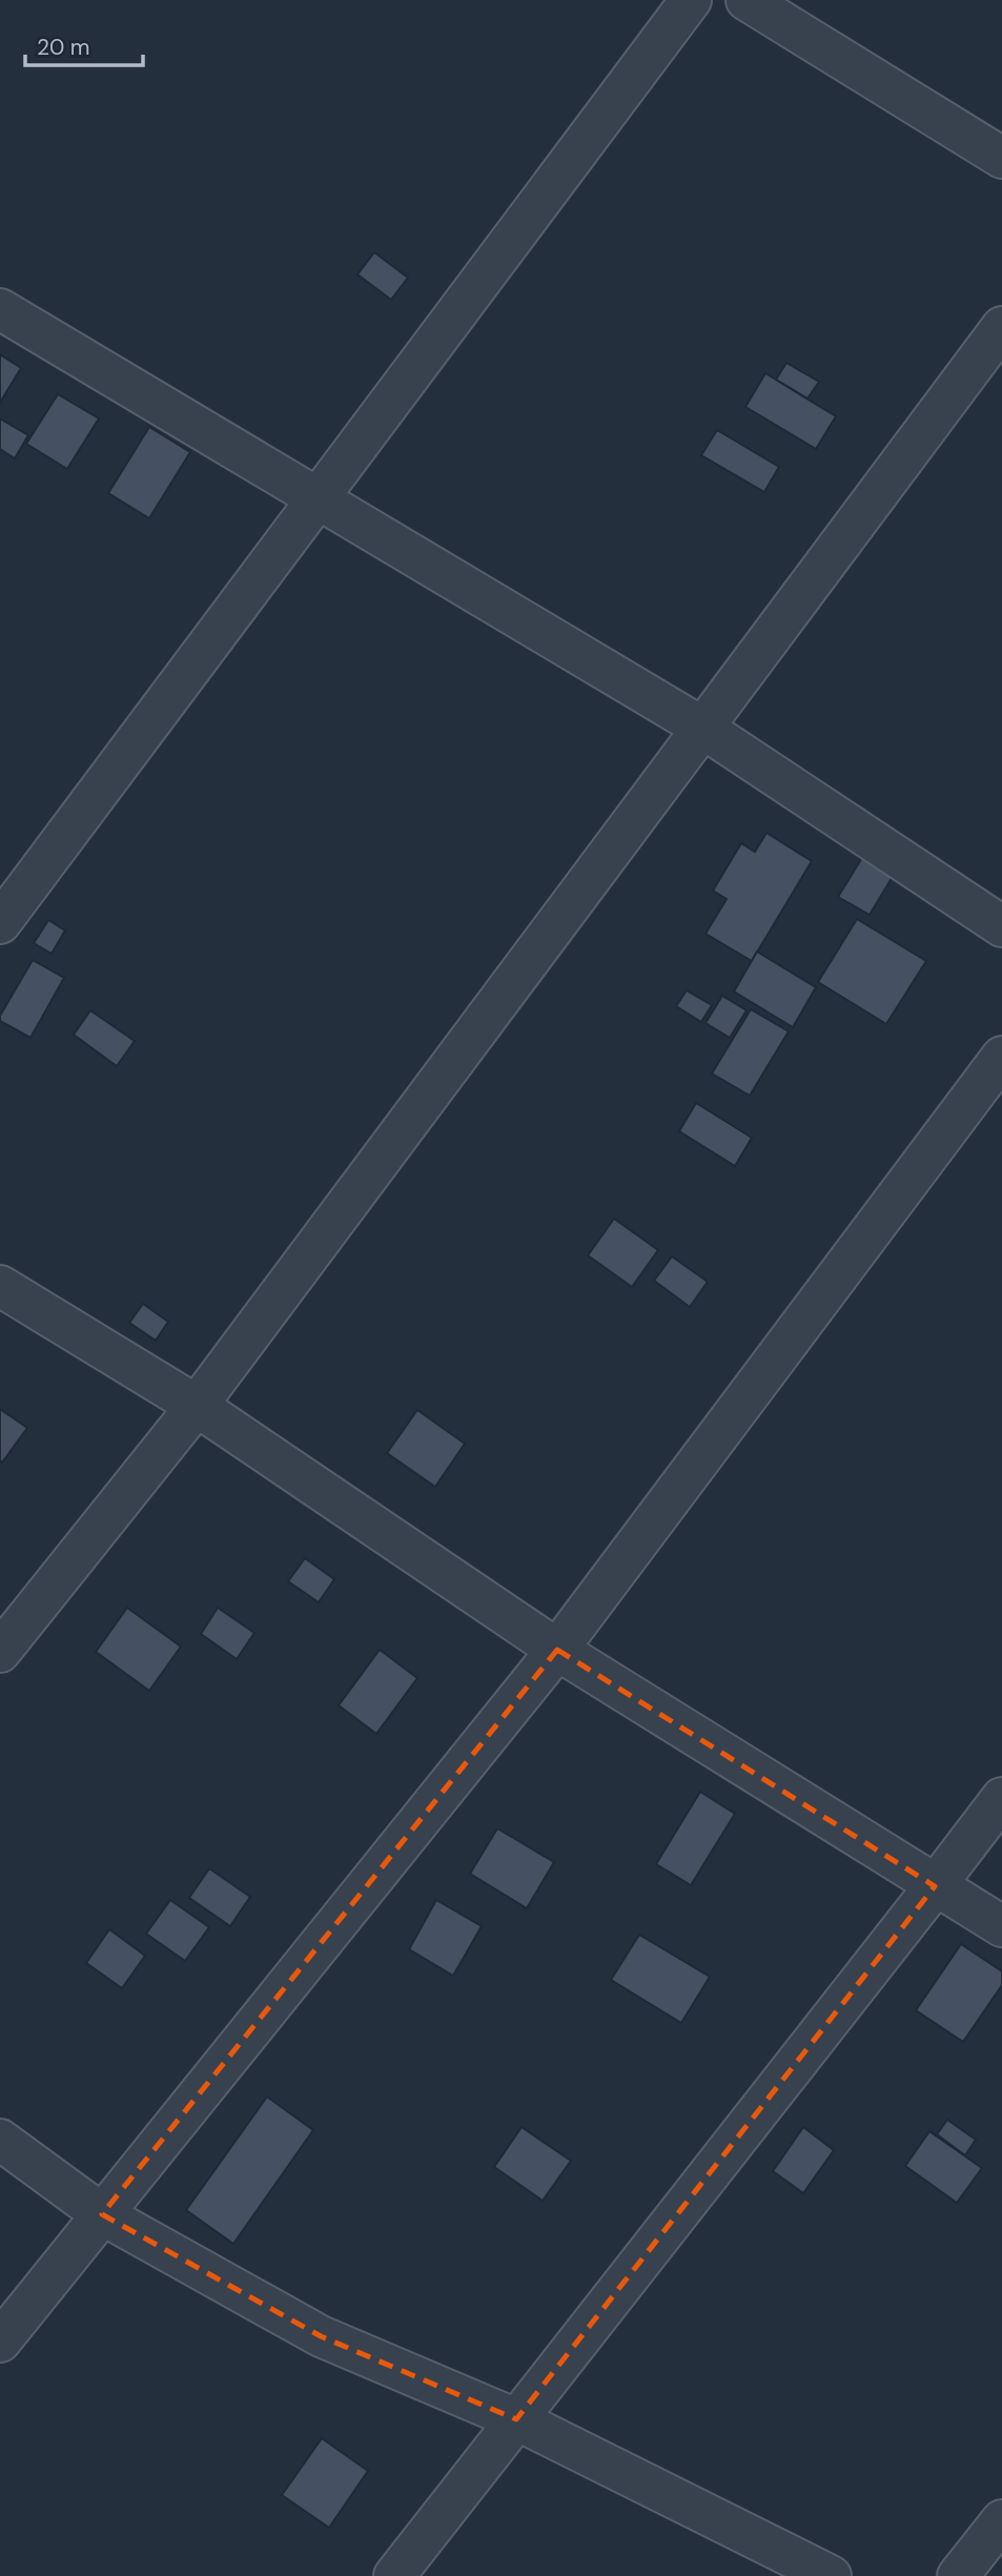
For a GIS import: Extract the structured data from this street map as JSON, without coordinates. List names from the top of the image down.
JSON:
{
  "scale_bar": "20 m"
}
